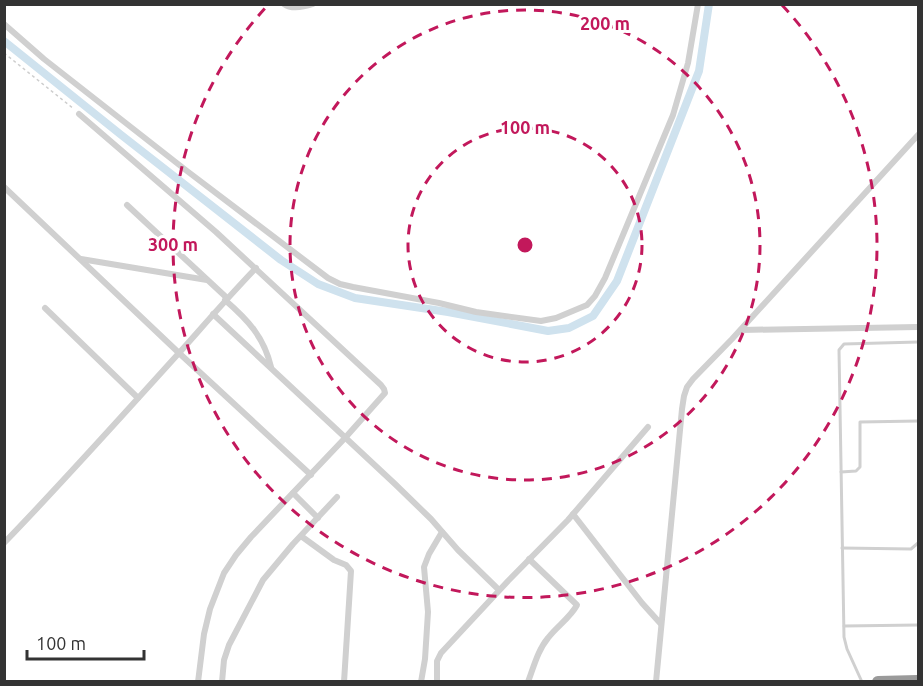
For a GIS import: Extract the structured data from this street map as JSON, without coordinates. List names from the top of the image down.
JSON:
{
  "scale_bar": "100 m",
  "rings": ["200 m", "100 m", "300 m"]
}
